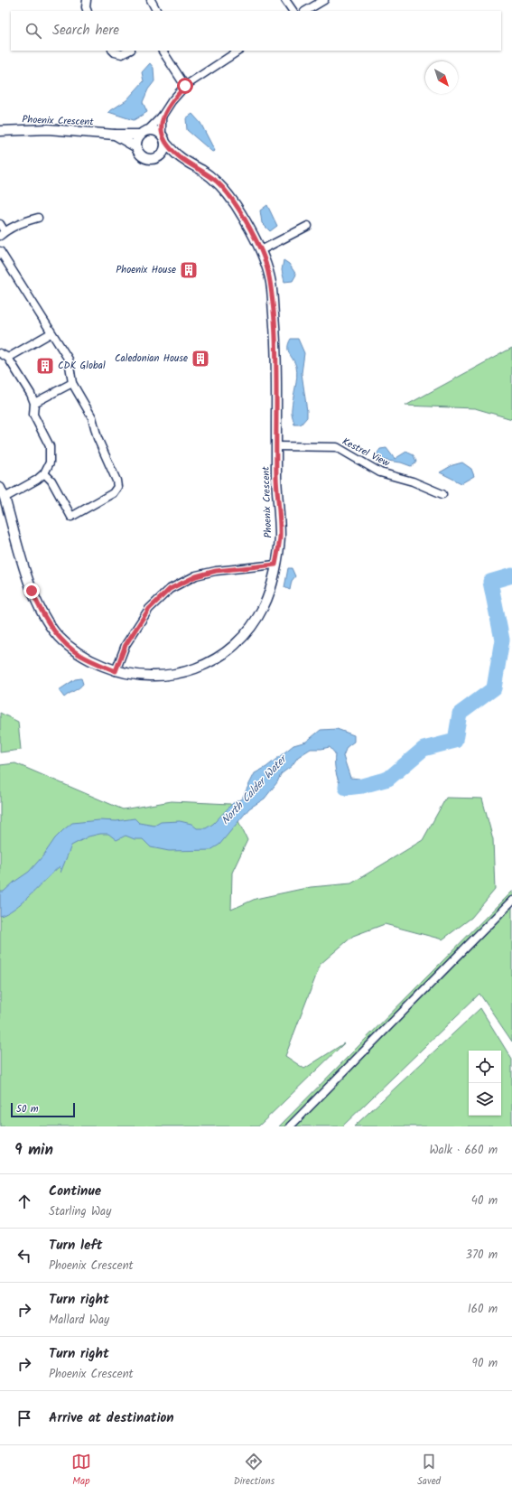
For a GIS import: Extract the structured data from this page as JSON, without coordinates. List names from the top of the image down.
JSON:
{
  "streets": {
    "street": ["Phoenix Crescent", "Kestrel View"]
  },
  "crossings": [
    ["Phoenix Crescent", "Kestrel View"]
  ],
  "water": ["North Calder Water"],
  "places": {
    "building": ["Phoenix House", "Caledonian House", "CDK Global"]
  },
  "scale_bar": "50 m",
  "north": "bottom right",
  "page": {
    "search": "Search here",
    "scale": "50 m",
    "heading": ["9 min", "Walk · 660 m"],
    "list": [
      ["Continue", "Starling Way", "40 m"],
      ["Turn left", "Phoenix Crescent", "370 m"],
      ["Turn right", "Mallard Way", "160 m"],
      ["Turn right", "Phoenix Crescent", "90 m"],
      "Arrive at destination"
    ],
    "nav": ["Map", "Directions", "Saved"]
  }
}
